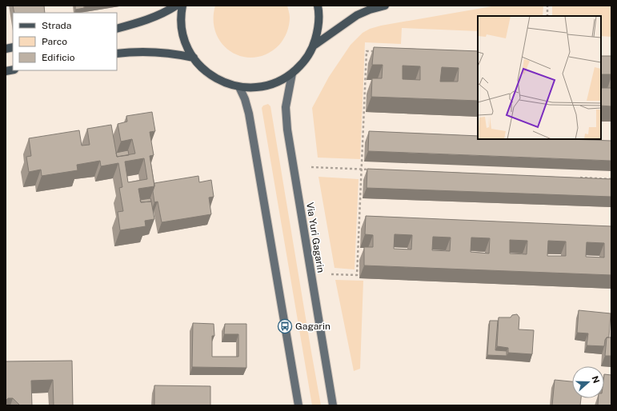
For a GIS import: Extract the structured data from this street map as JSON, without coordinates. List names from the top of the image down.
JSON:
{
  "streets": {
    "main road": ["Via Yuri Gagarin"]
  },
  "places": {
    "bus stop": ["Gagarin"]
  },
  "legend": ["Strada", "Parco", "Edificio"],
  "north": "right"
}
